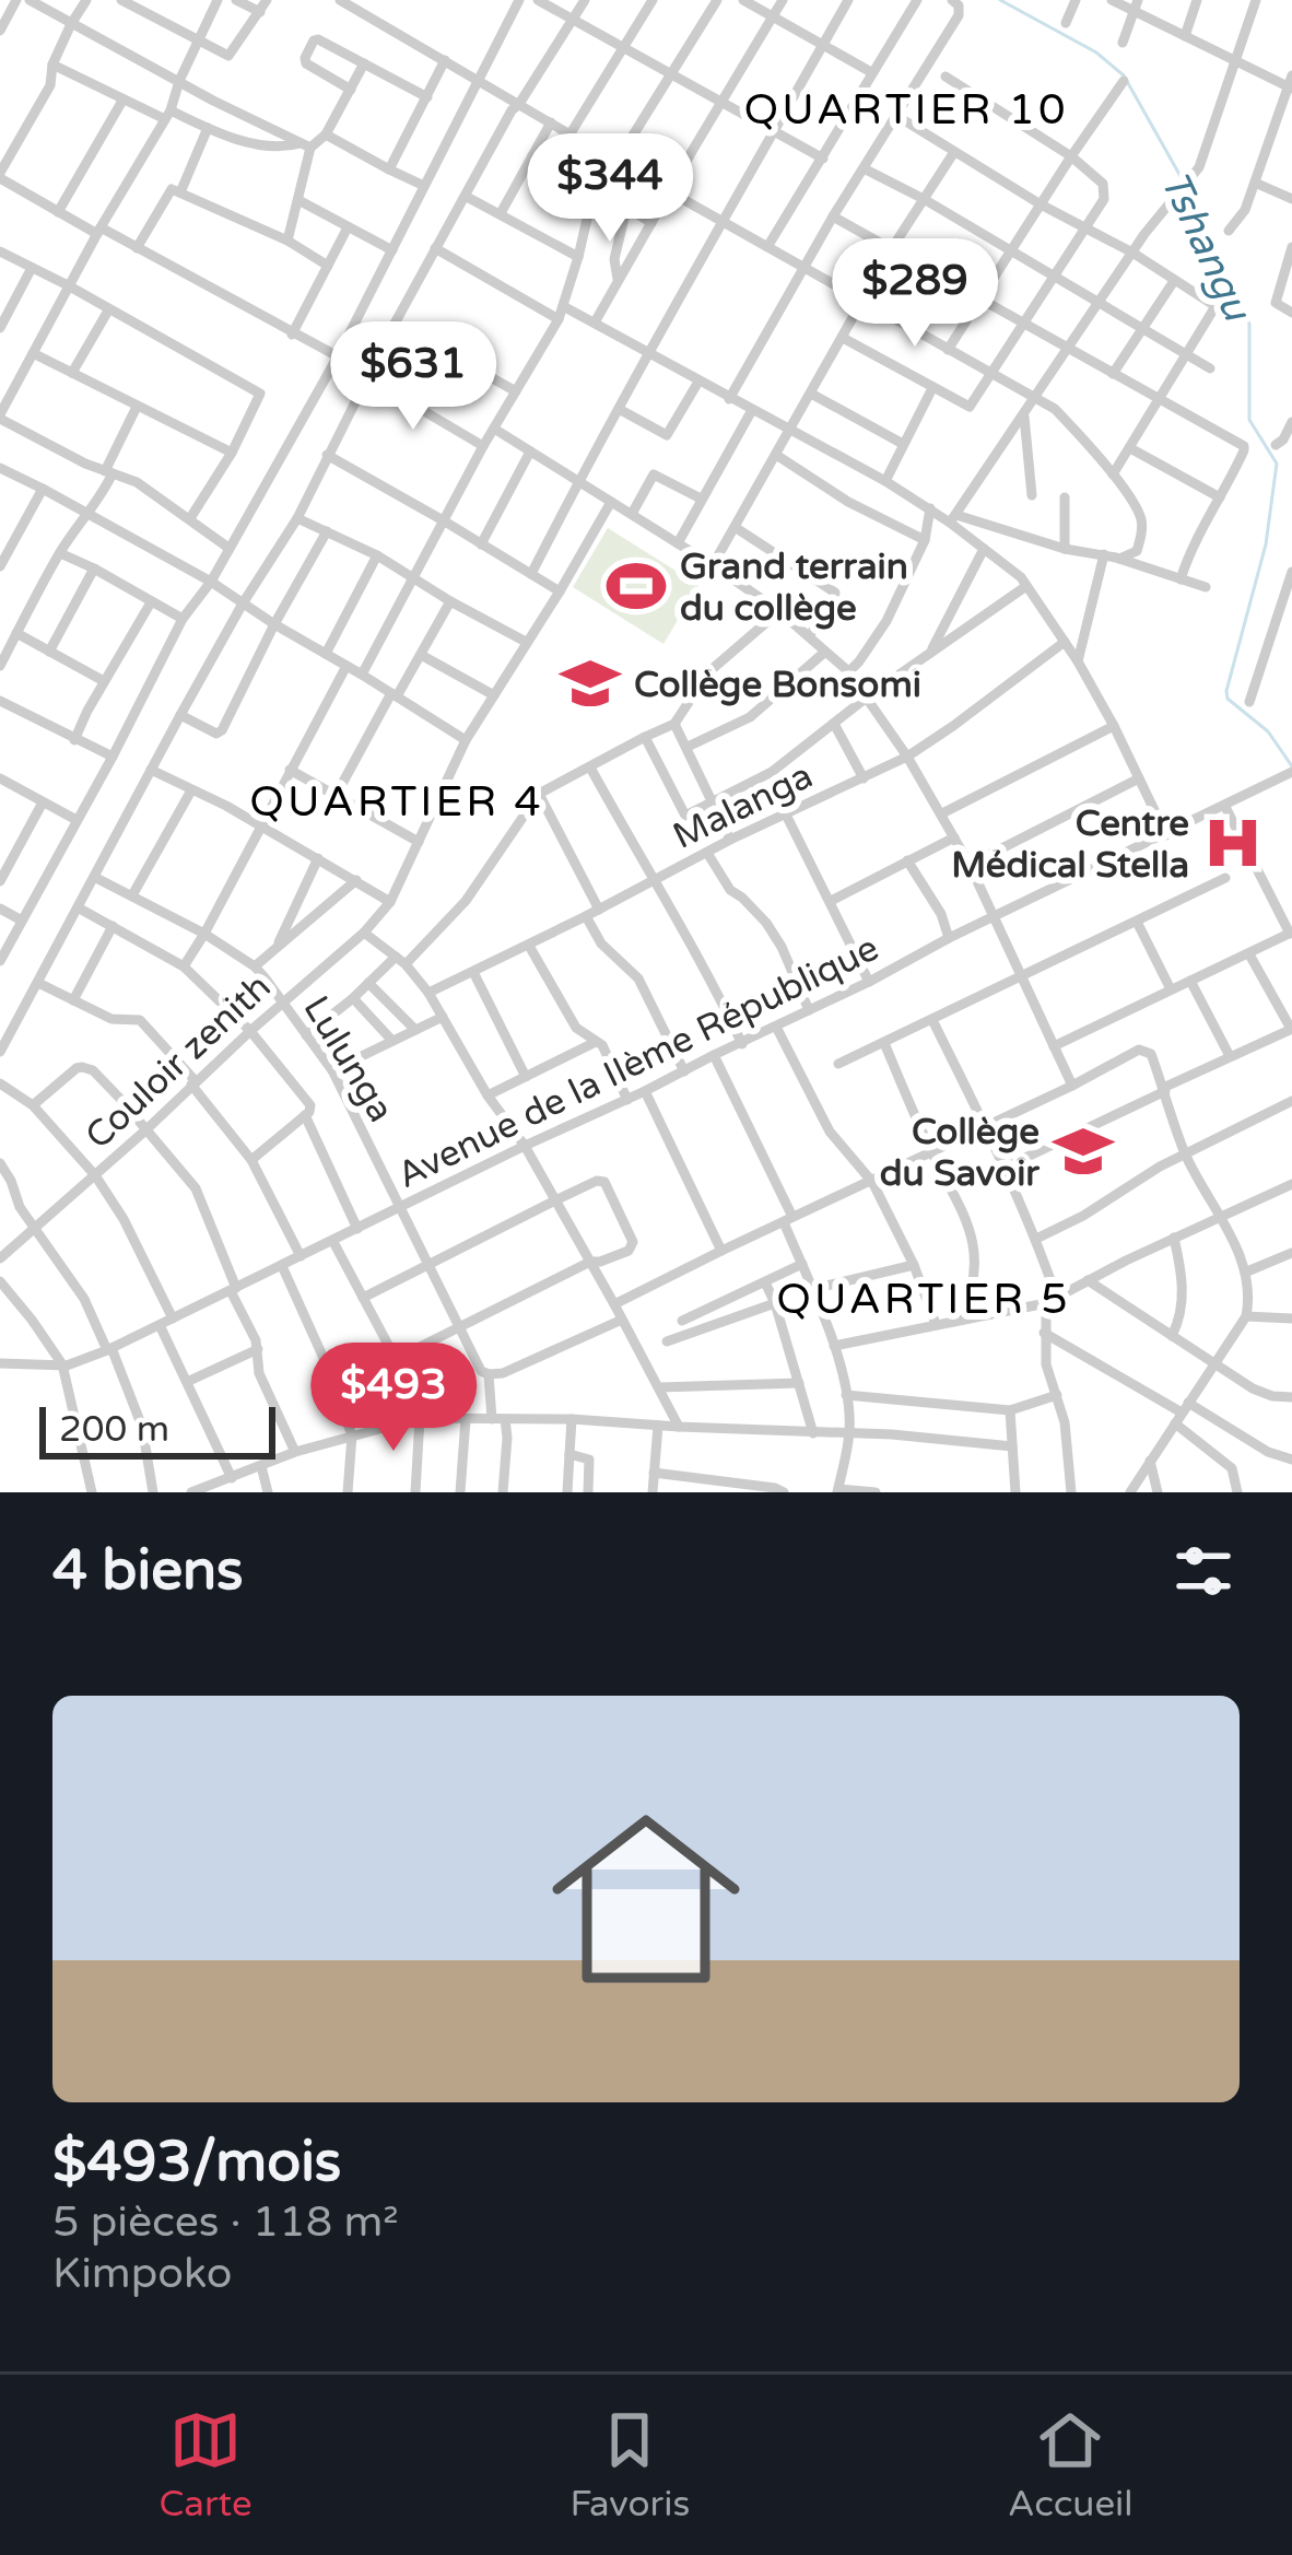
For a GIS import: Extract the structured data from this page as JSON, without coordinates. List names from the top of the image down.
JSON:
{
  "streets": {
    "street": [
      "Malanga",
      "Lulunga",
      "Couloir zenith",
      "Avenue de la IIème République"
    ]
  },
  "crossings": [
    ["Lulunga", "Couloir zenith"],
    ["Lulunga", "Avenue de la IIème République"]
  ],
  "districts": ["QUARTIER 10", "QUARTIER 4", "QUARTIER 5"],
  "water": ["Tshangu"],
  "places": {
    "sports": ["Grand terrain du collège"],
    "school or university": ["Collège Bonsomi", "Collège du Savoir"],
    "hospital": ["Centre Médical Stella"]
  },
  "scale_bar": "200 m",
  "page": {
    "price": [
      "$344",
      "$289",
      "$631",
      "$493"
    ],
    "scale": "200 m",
    "heading": "4 biens",
    "list": [
      {
        "name": "$493/mois",
        "note": "5 pièces · 118 m² · Kimpoko"
      }
    ],
    "tabs": ["Carte", "Favoris", "Accueil"]
  }
}
